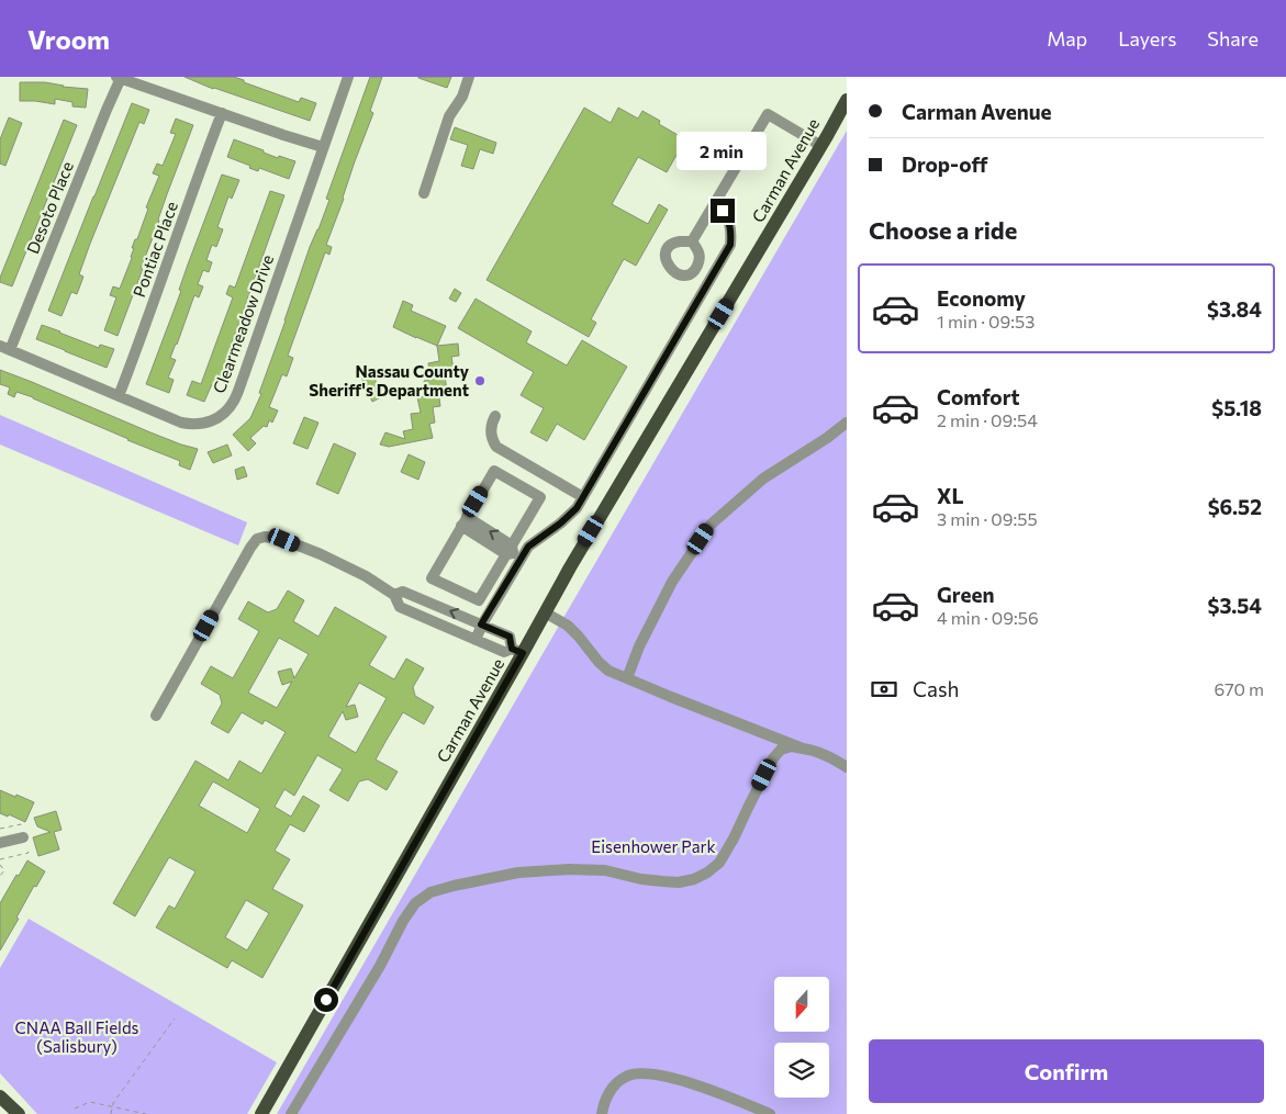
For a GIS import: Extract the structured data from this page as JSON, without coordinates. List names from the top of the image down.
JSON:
{
  "streets": {
    "main road": ["Carman Avenue"],
    "street": ["Desoto Place", "Pontiac Place", "Clearmeadow Drive"]
  },
  "crossings": [
    ["Desoto Place", "Clearmeadow Drive"],
    ["Pontiac Place", "Clearmeadow Drive"]
  ],
  "parks": ["Eisenhower Park", "CNAA Ball Fields (Salisbury)"],
  "places": ["Nassau County Sheriff's Department"],
  "north": "bottom",
  "page": {
    "header": "Vroom",
    "nav": ["Map", "Layers", "Share"],
    "banner": ["Carman Avenue", "Drop-off"],
    "bubble": "2 min",
    "heading": "Choose a ride",
    "list": [
      {
        "name": "Economy",
        "note": "1 min · 09:53",
        "value": "$3.84"
      },
      {
        "name": "Comfort",
        "note": "2 min · 09:54",
        "value": "$5.18"
      },
      {
        "name": "XL",
        "note": "3 min · 09:55",
        "value": "$6.52"
      },
      {
        "name": "Green",
        "note": "4 min · 09:56",
        "value": "$3.54"
      }
    ],
    "pay": ["Cash", "670 m"],
    "buttons": "Confirm"
  }
}
